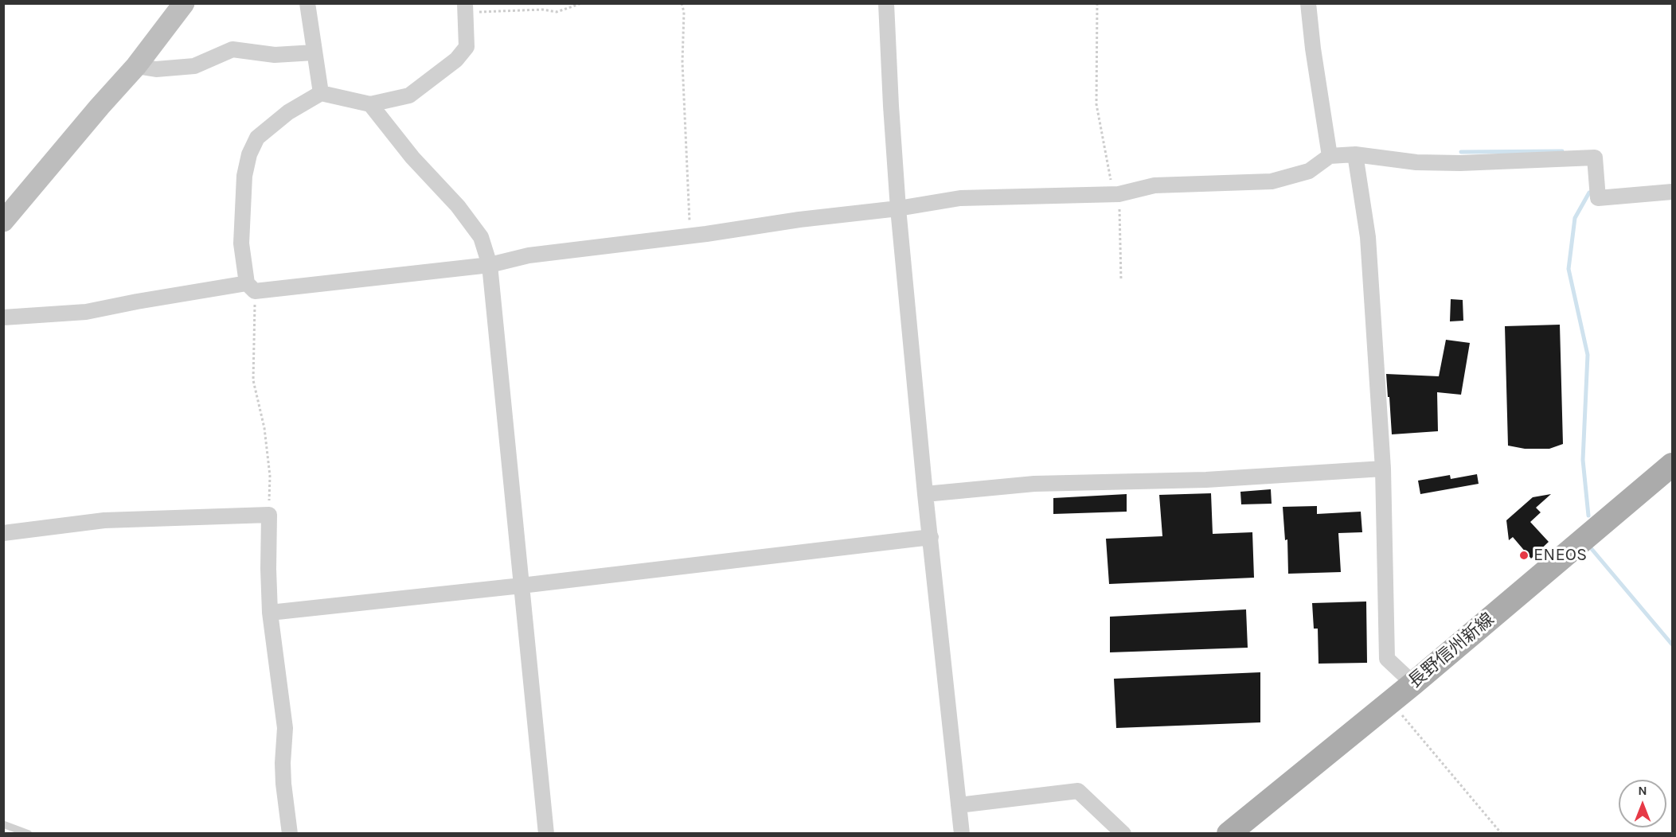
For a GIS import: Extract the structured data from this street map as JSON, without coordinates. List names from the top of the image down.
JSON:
{
  "streets": {
    "main road": ["長野信州新線"]
  },
  "places": ["ENEOS"],
  "north": "top"
}
